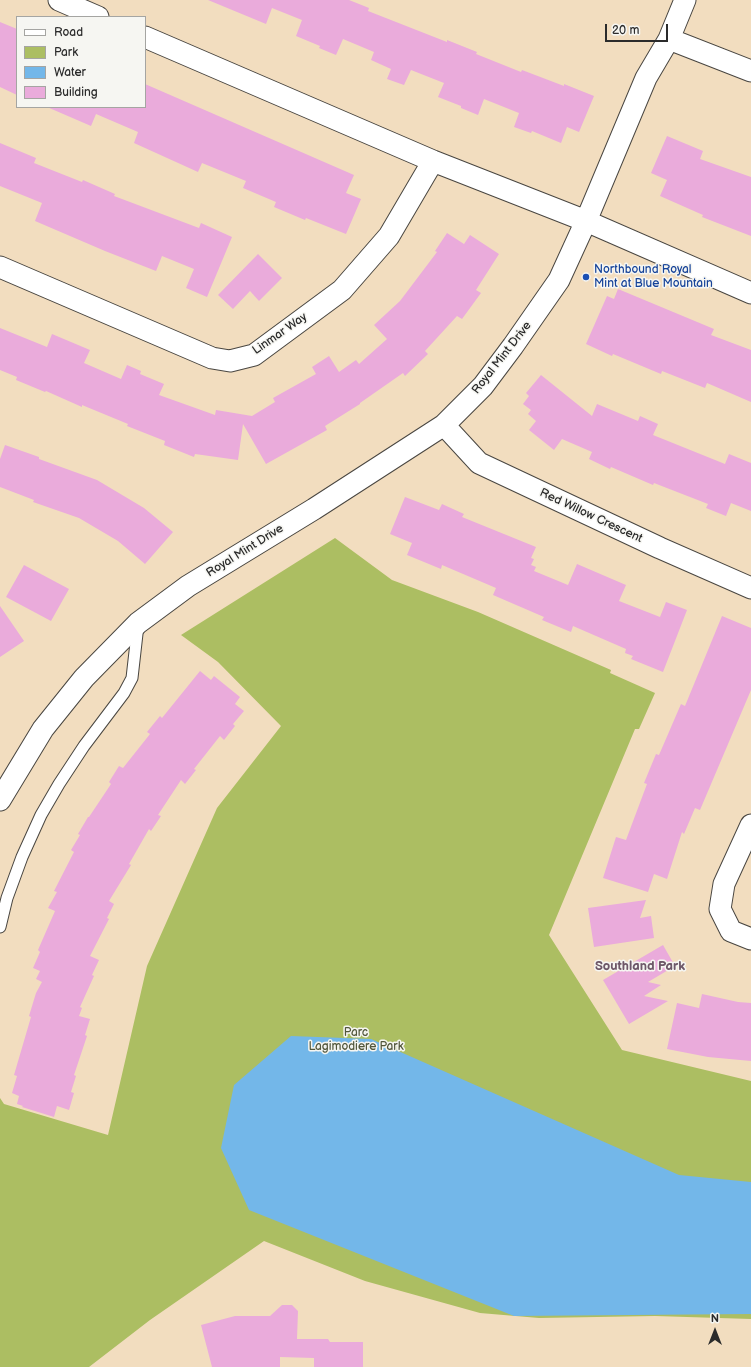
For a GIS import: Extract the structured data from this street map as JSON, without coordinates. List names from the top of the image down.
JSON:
{
  "streets": {
    "street": ["Linmar Way", "Royal Mint Drive", "Red Willow Crescent"]
  },
  "crossings": [
    ["Royal Mint Drive", "Red Willow Crescent"]
  ],
  "districts": ["Southland Park"],
  "parks": ["Parc Lagimodiere Park"],
  "places": ["Northbound Royal Mint at Blue Mountain"],
  "legend": [
    "Road",
    "Park",
    "Water",
    "Building"
  ],
  "scale_bar": "20 m",
  "north": "top"
}
